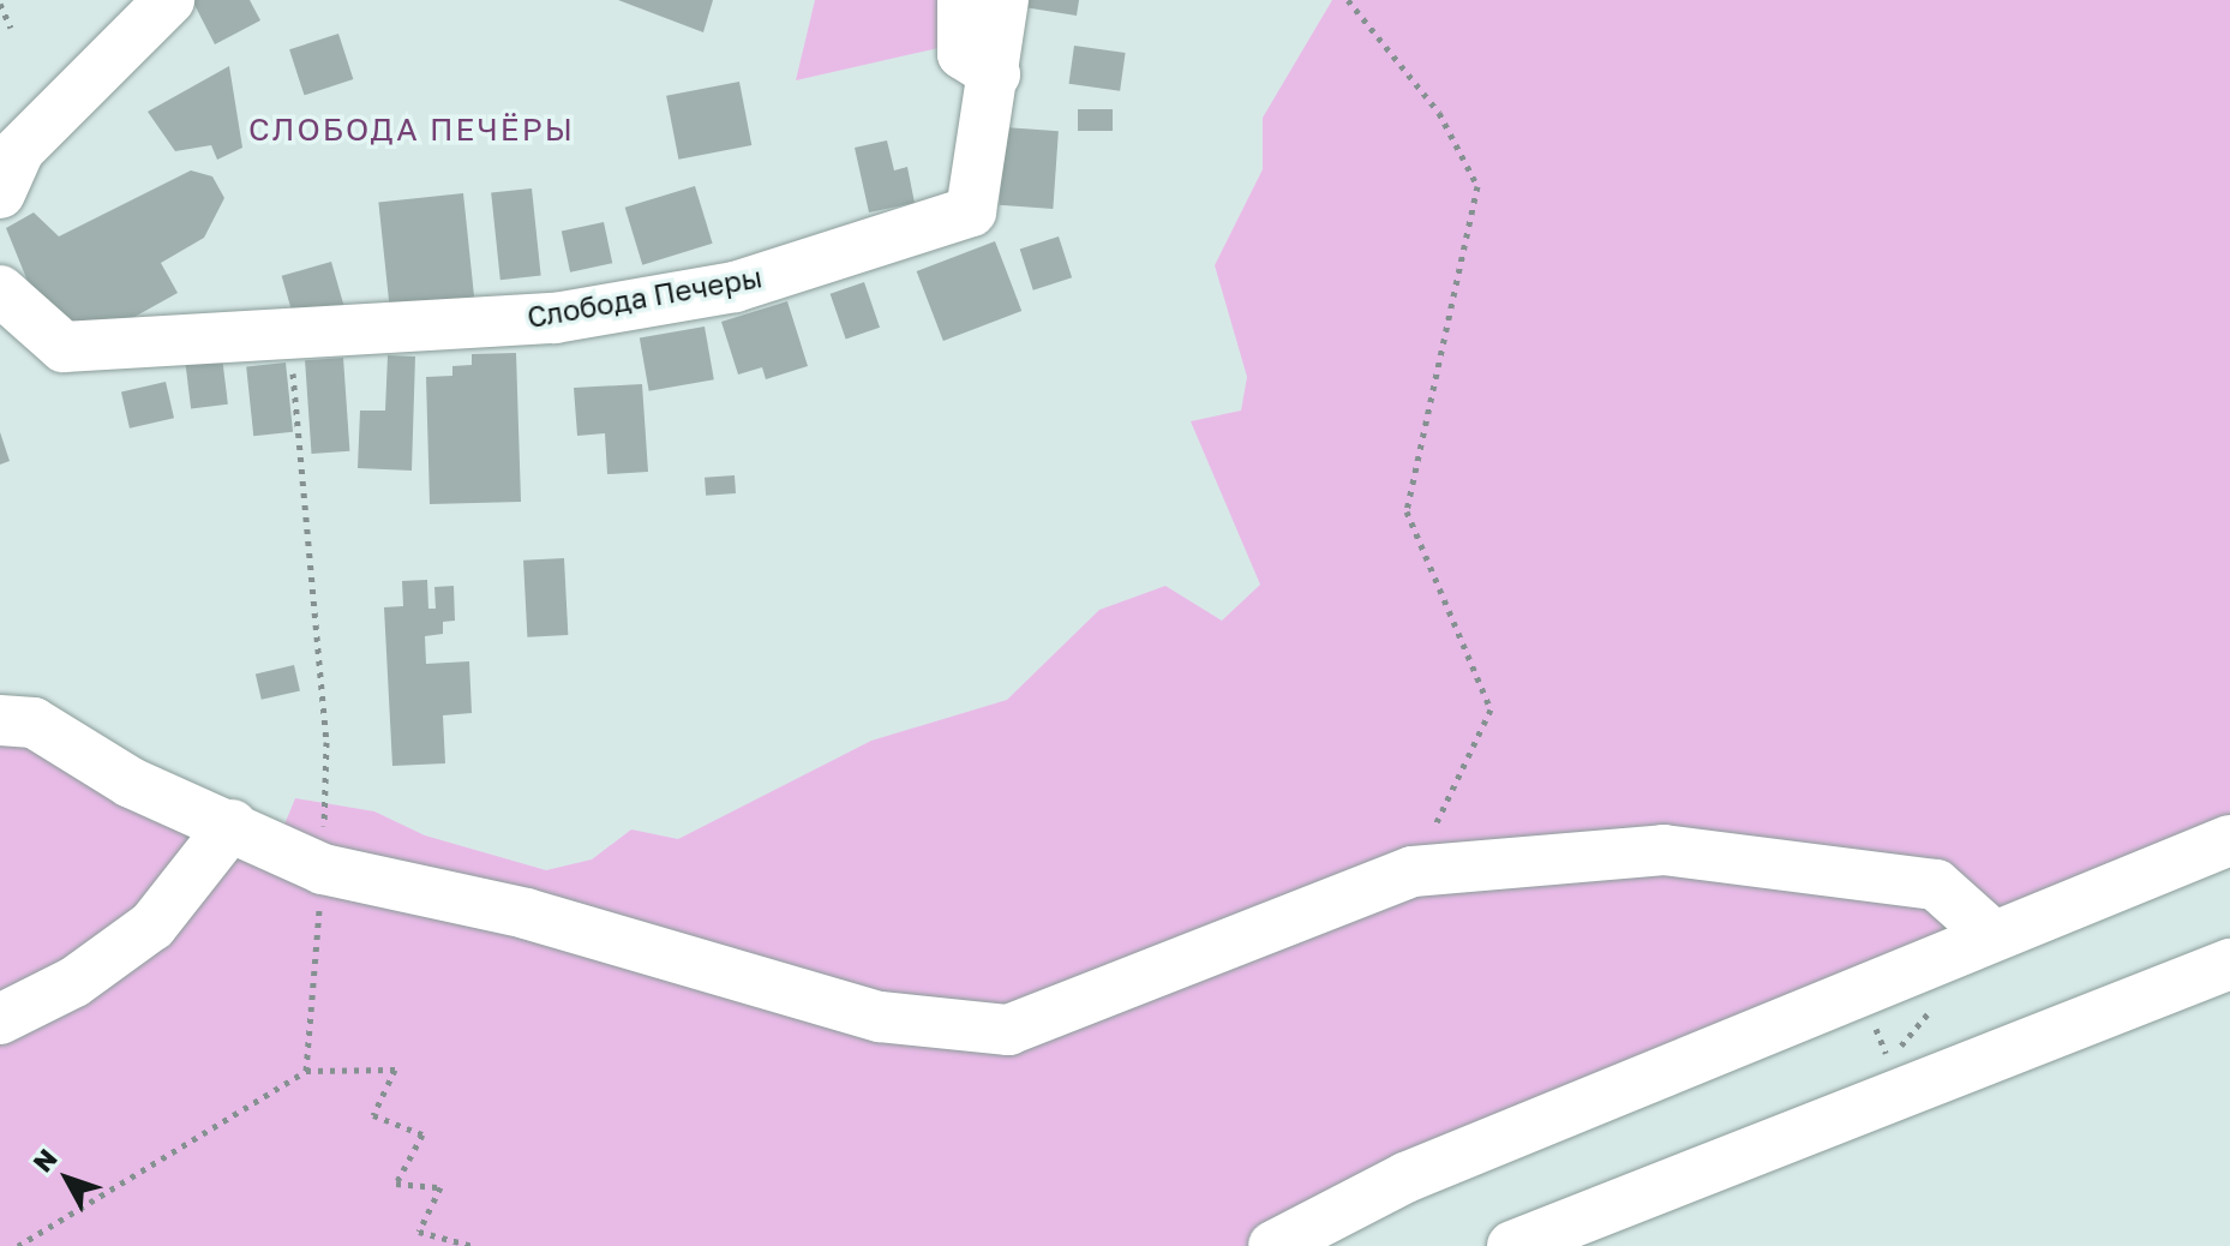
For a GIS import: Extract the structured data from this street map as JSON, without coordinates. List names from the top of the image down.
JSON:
{
  "streets": {
    "street": ["Слобода Печеры"]
  },
  "districts": ["СЛОБОДА ПЕЧЁРЫ"],
  "north": "top left"
}
